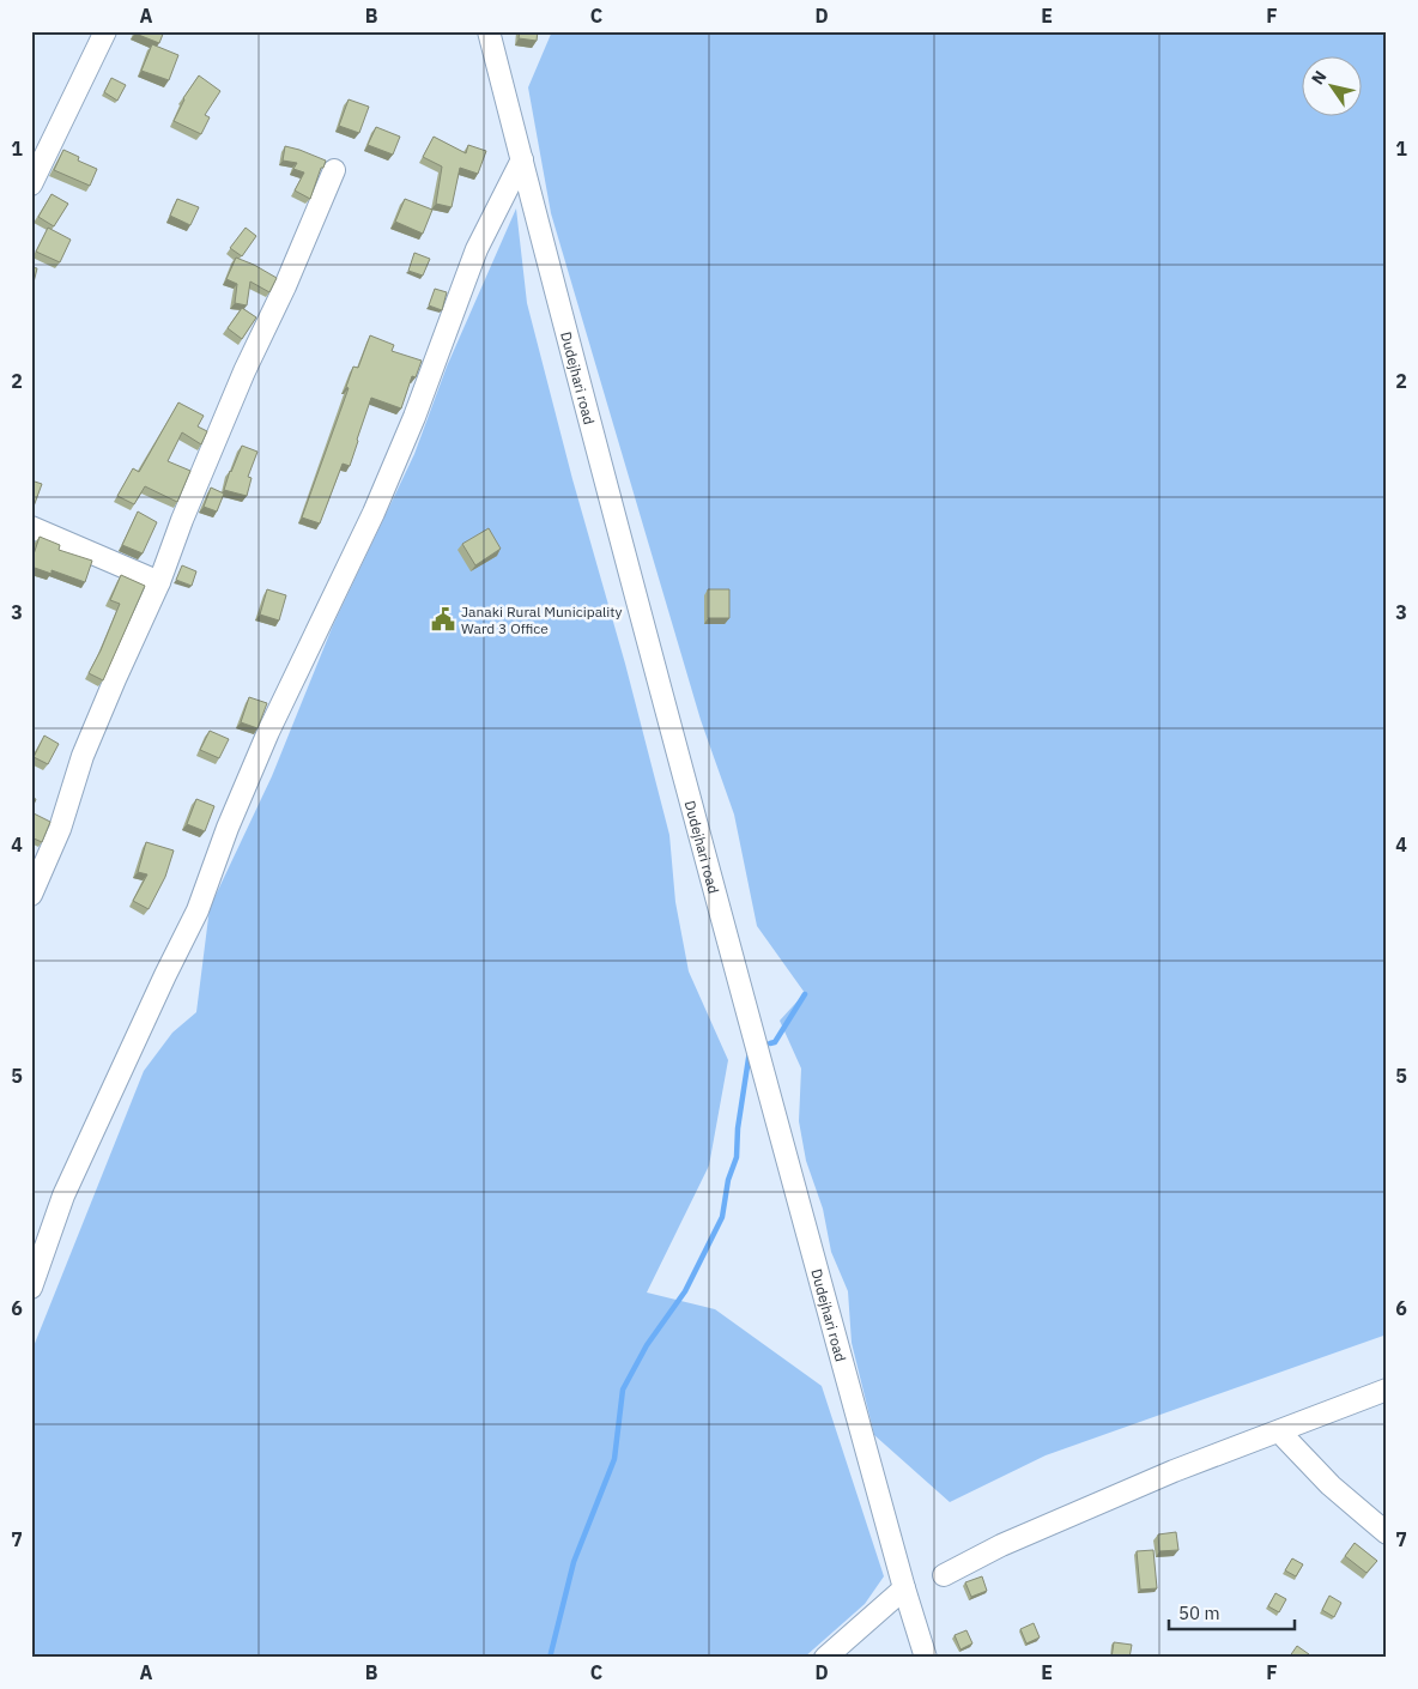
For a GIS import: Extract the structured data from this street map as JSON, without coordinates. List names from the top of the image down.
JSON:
{
  "streets": {
    "street": ["Dudejhari road"]
  },
  "places": {
    "public building": ["Janaki Rural Municipality Ward 3 Office"]
  },
  "scale_bar": "50 m",
  "north": "top left",
  "grid": {
    "columns": [
      "A",
      "B",
      "C",
      "D",
      "E",
      "F"
    ],
    "rows": [
      "1",
      "2",
      "3",
      "4",
      "5",
      "6",
      "7"
    ]
  }
}
